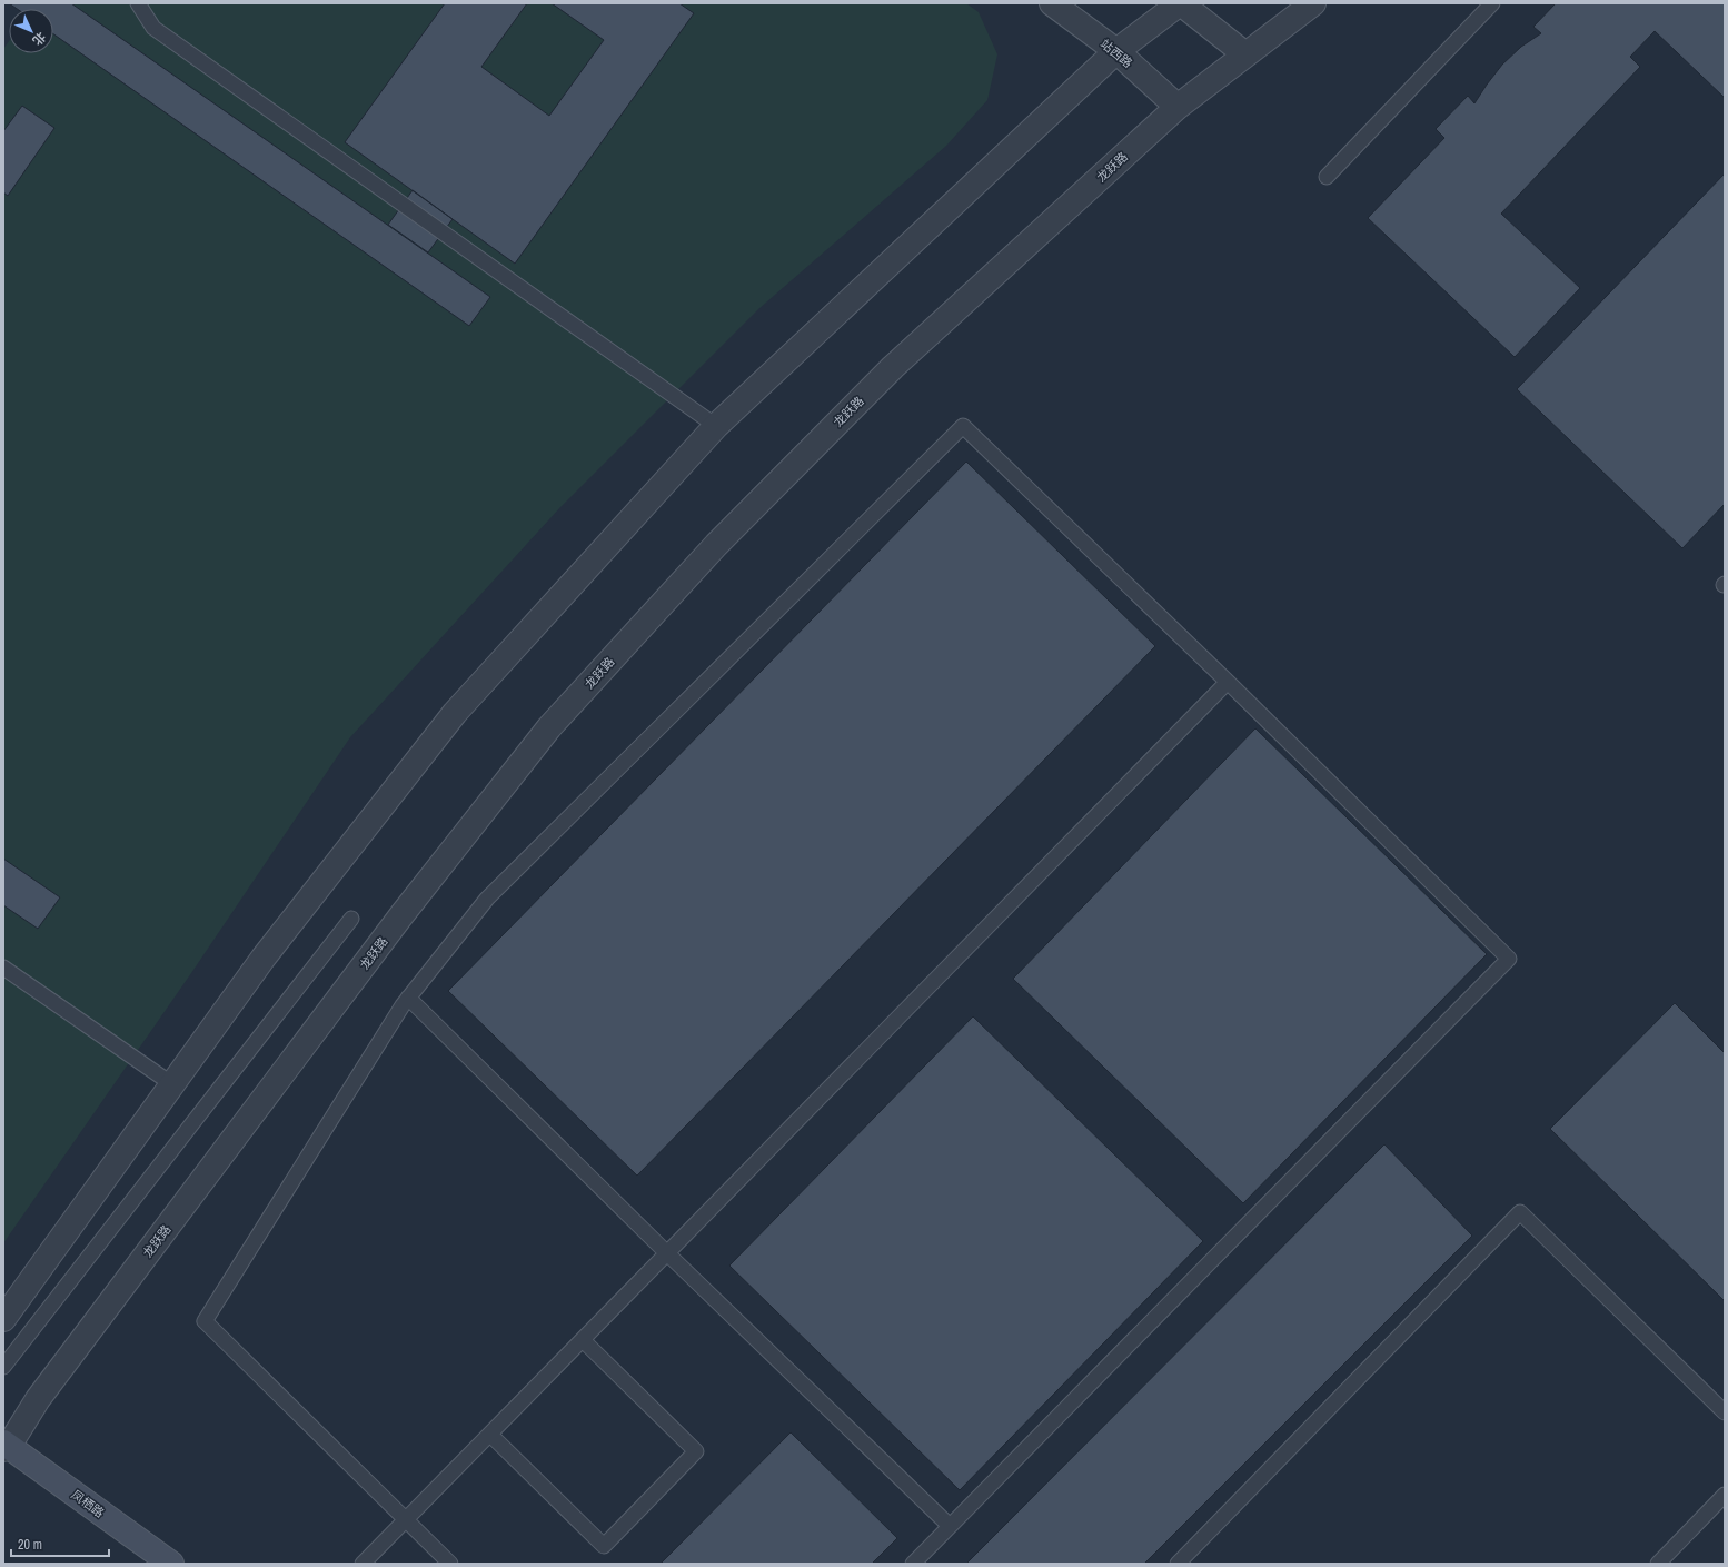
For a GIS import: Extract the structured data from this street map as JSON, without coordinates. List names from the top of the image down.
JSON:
{
  "streets": {
    "main road": ["凤栖路"],
    "street": ["站西路", "龙跃路"]
  },
  "crossings": [
    ["站西路", "龙跃路"],
    ["龙跃路", "凤栖路"]
  ],
  "scale_bar": "20 m",
  "north": "bottom right"
}
